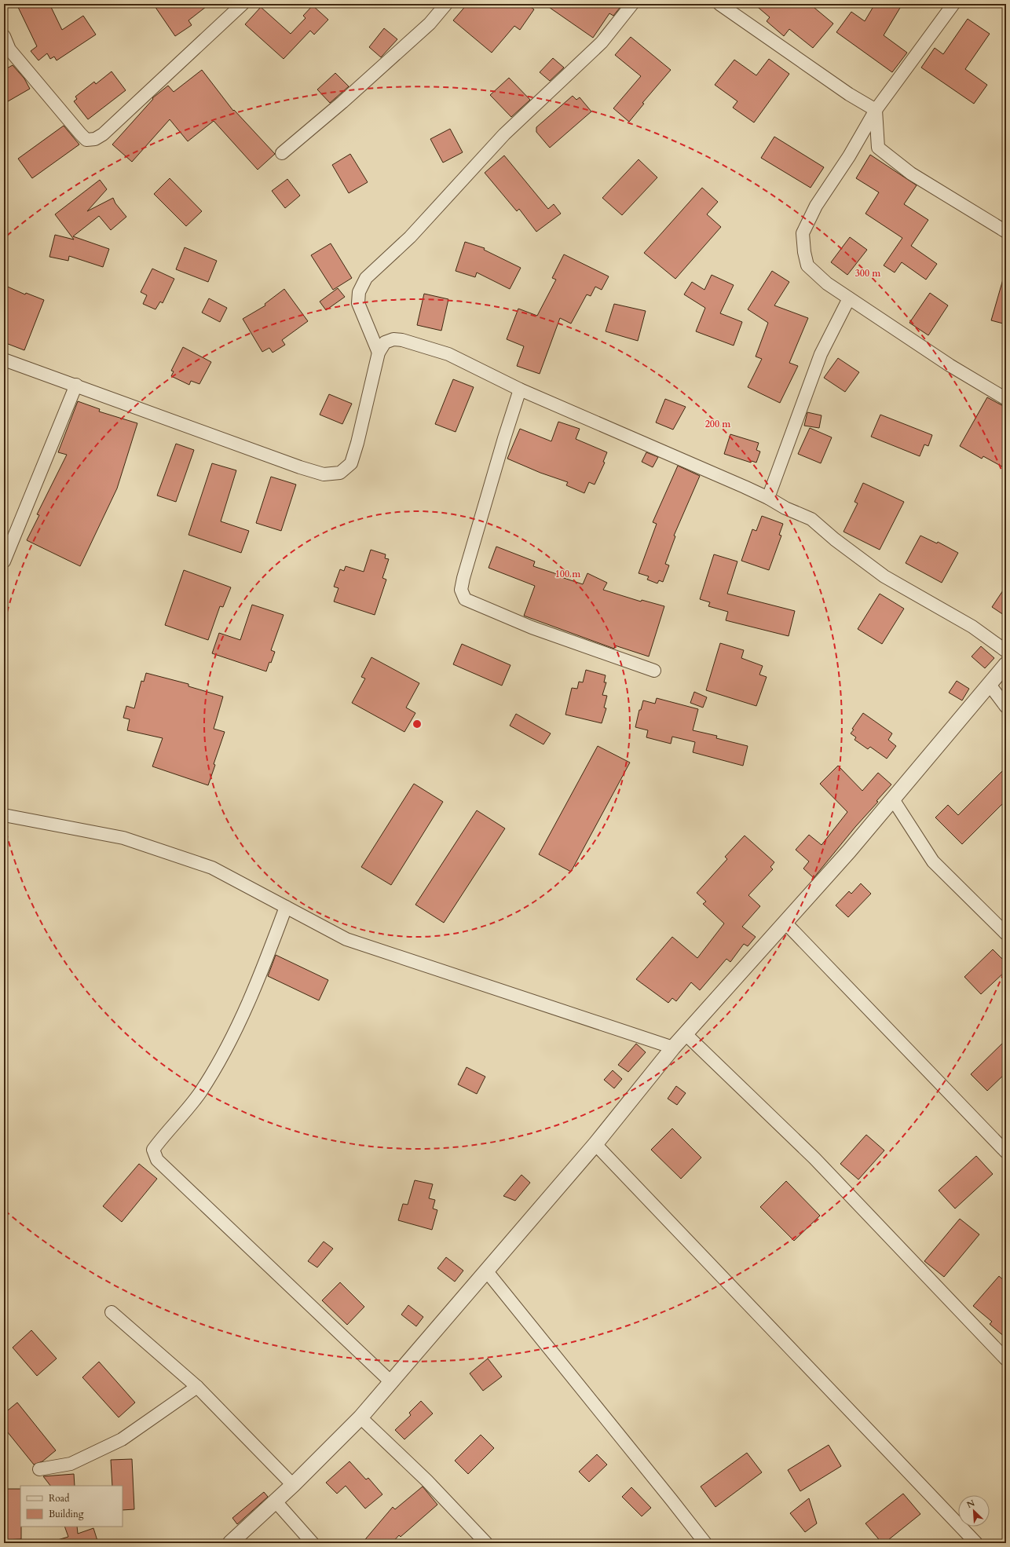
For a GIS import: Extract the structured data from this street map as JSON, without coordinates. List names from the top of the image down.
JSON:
{
  "legend": ["Road", "Building"],
  "north": "top left",
  "rings": ["300 m", "200 m", "100 m"]
}
